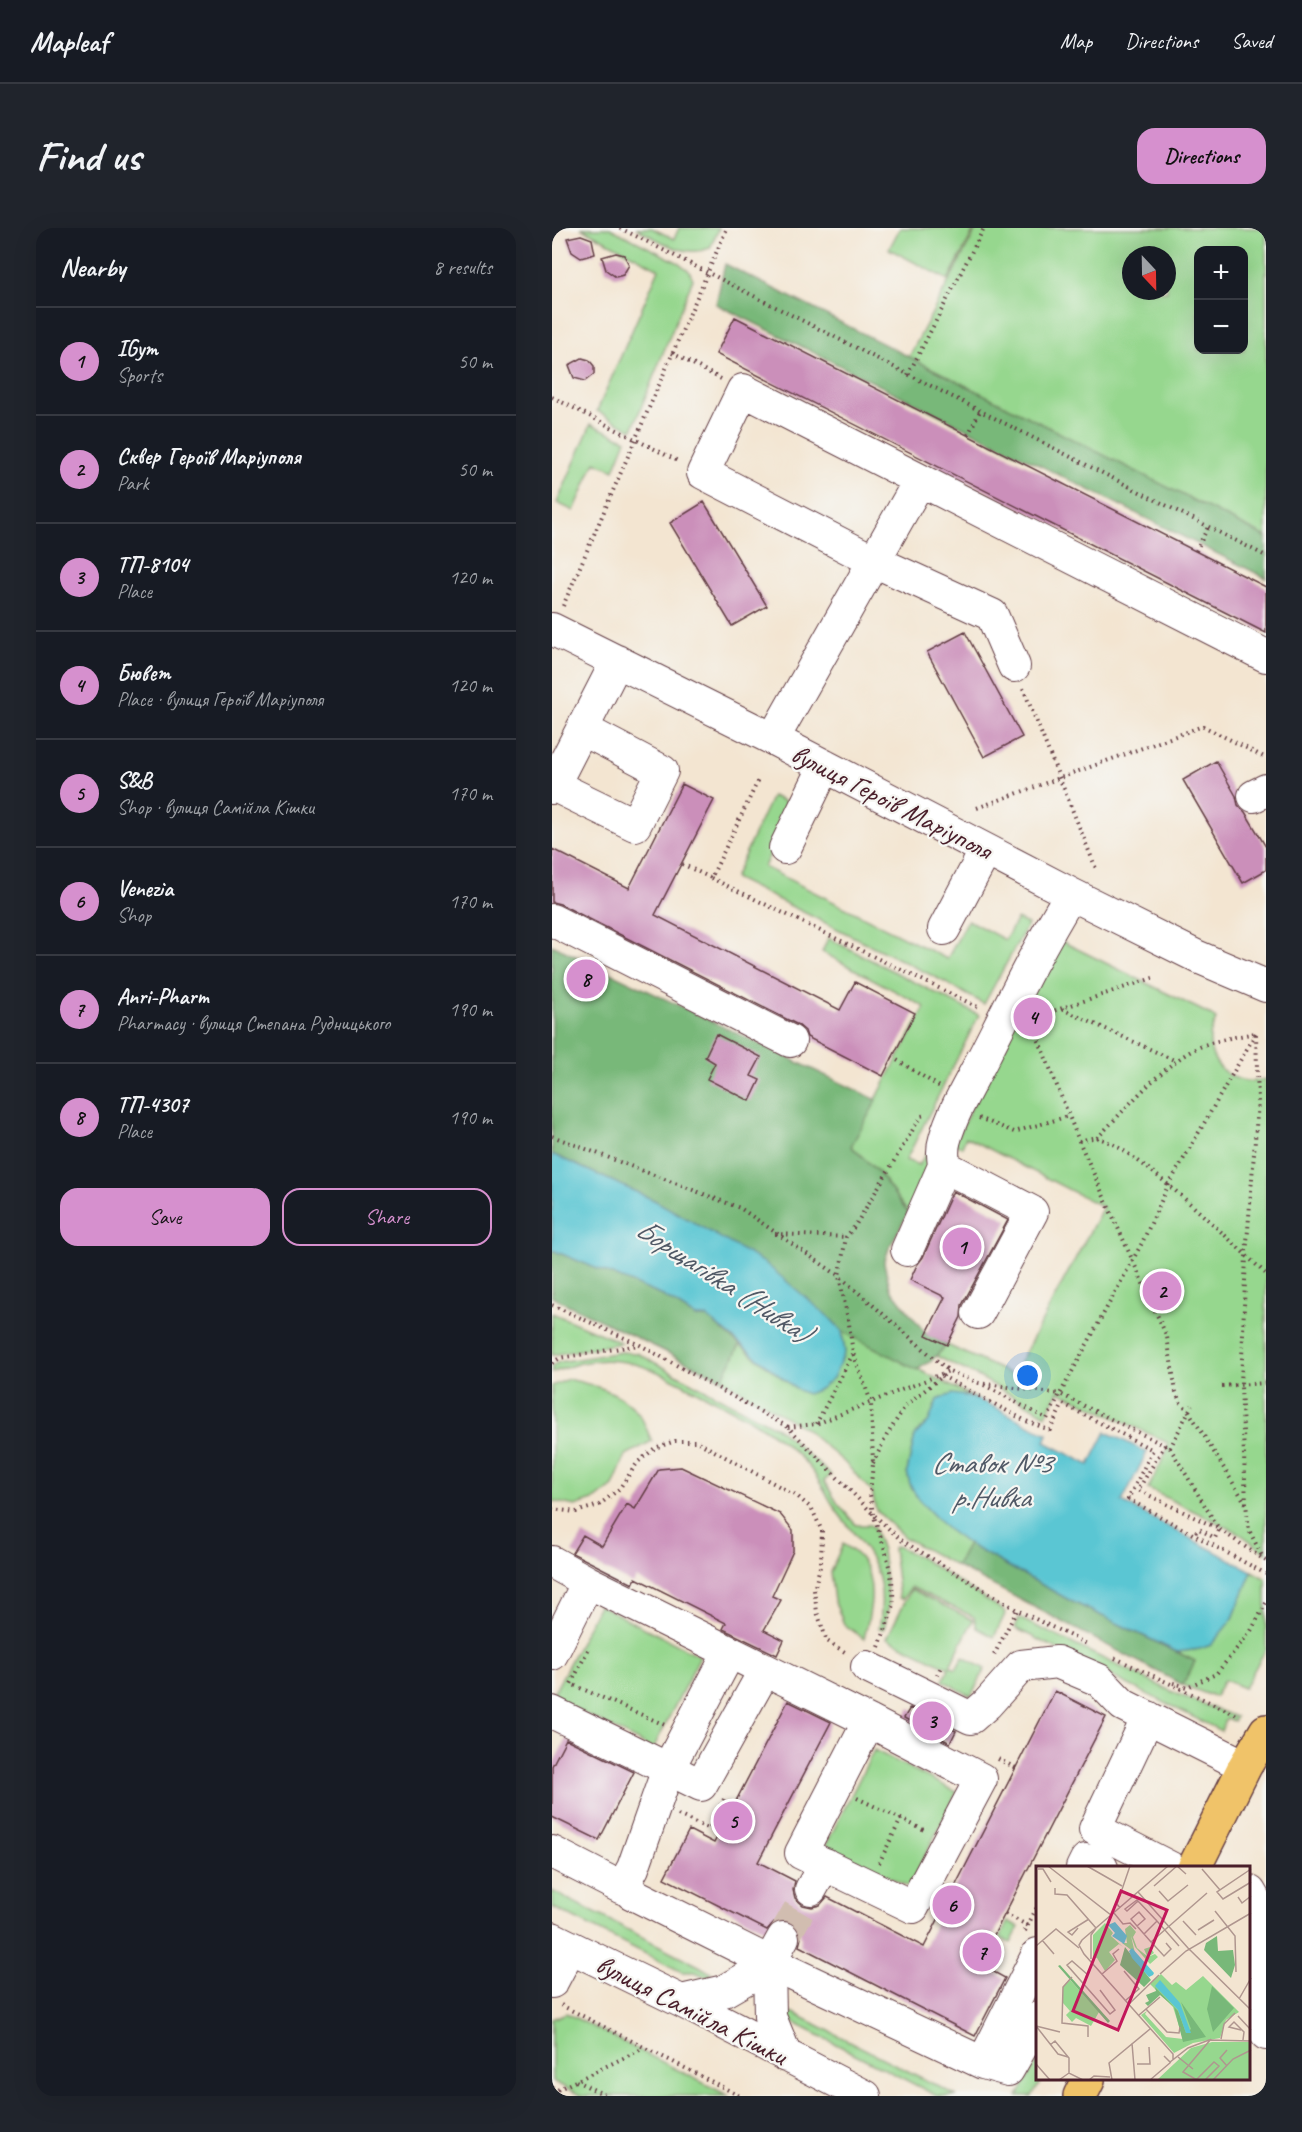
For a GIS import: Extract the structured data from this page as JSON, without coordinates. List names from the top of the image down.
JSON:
{
  "streets": {
    "street": ["вулиця Героїв Маріуполя", "вулиця Самійла Кішки"]
  },
  "water": ["Борщагівка (Нивка)", "Ставок №3 р.Нивка"],
  "north": "bottom",
  "page": {
    "header": "Mapleaf",
    "nav": ["Map", "Directions", "Saved"],
    "buttons": [
      "Directions",
      ["Save", "Share"]
    ],
    "title": "Find us",
    "heading": ["Nearby", "8 results"],
    "map_buttons": ["+", "−"],
    "list": [
      {
        "mark": "1",
        "name": "IGym",
        "note": "Sports",
        "value": "50 m"
      },
      {
        "mark": "2",
        "name": "Сквер Героїв Маріуполя",
        "note": "Park",
        "value": "50 m"
      },
      {
        "mark": "3",
        "name": "ТП-8104",
        "note": "Place",
        "value": "120 m"
      },
      {
        "mark": "4",
        "name": "Бювет",
        "note": "Place · вулиця Героїв Маріуполя",
        "value": "120 m"
      },
      {
        "mark": "5",
        "name": "S&B",
        "note": "Shop · вулиця Самійла Кішки",
        "value": "170 m"
      },
      {
        "mark": "6",
        "name": "Venezia",
        "note": "Shop",
        "value": "170 m"
      },
      {
        "mark": "7",
        "name": "Anri-Pharm",
        "note": "Pharmacy · вулиця Степана Рудницького",
        "value": "190 m"
      },
      {
        "mark": "8",
        "name": "ТП-4307",
        "note": "Place",
        "value": "190 m"
      }
    ],
    "pins": [
      "8",
      "4",
      "1",
      "2",
      "3",
      "5",
      "6",
      "7"
    ]
  }
}
